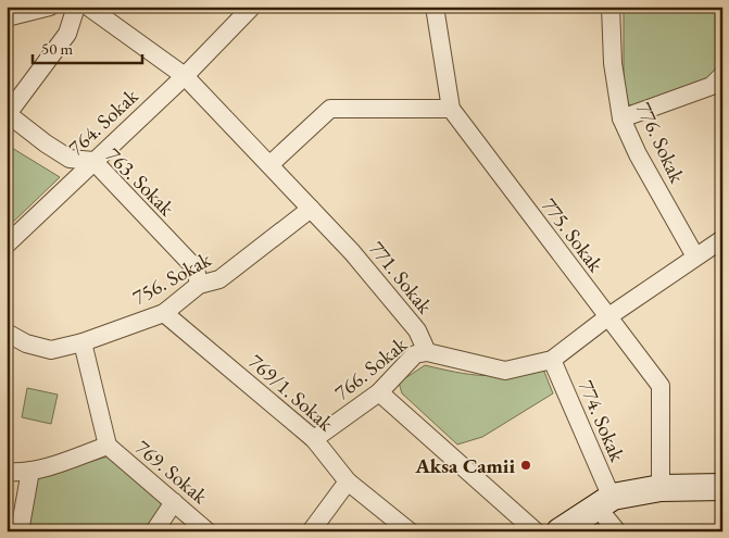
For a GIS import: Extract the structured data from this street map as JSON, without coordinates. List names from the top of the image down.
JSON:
{
  "streets": {
    "street": [
      "764. Sokak",
      "776. Sokak",
      "763. Sokak",
      "775. Sokak",
      "771. Sokak",
      "756. Sokak",
      "766. Sokak",
      "769/1. Sokak",
      "774. Sokak",
      "769. Sokak"
    ]
  },
  "crossings": [
    ["764. Sokak", "763. Sokak"],
    ["764. Sokak", "771. Sokak"],
    ["763. Sokak", "756. Sokak"],
    ["771. Sokak", "756. Sokak"],
    ["771. Sokak", "766. Sokak"],
    ["756. Sokak", "769/1. Sokak"],
    ["766. Sokak", "769/1. Sokak"]
  ],
  "places": ["Aksa Camii"],
  "scale_bar": "50 m"
}
